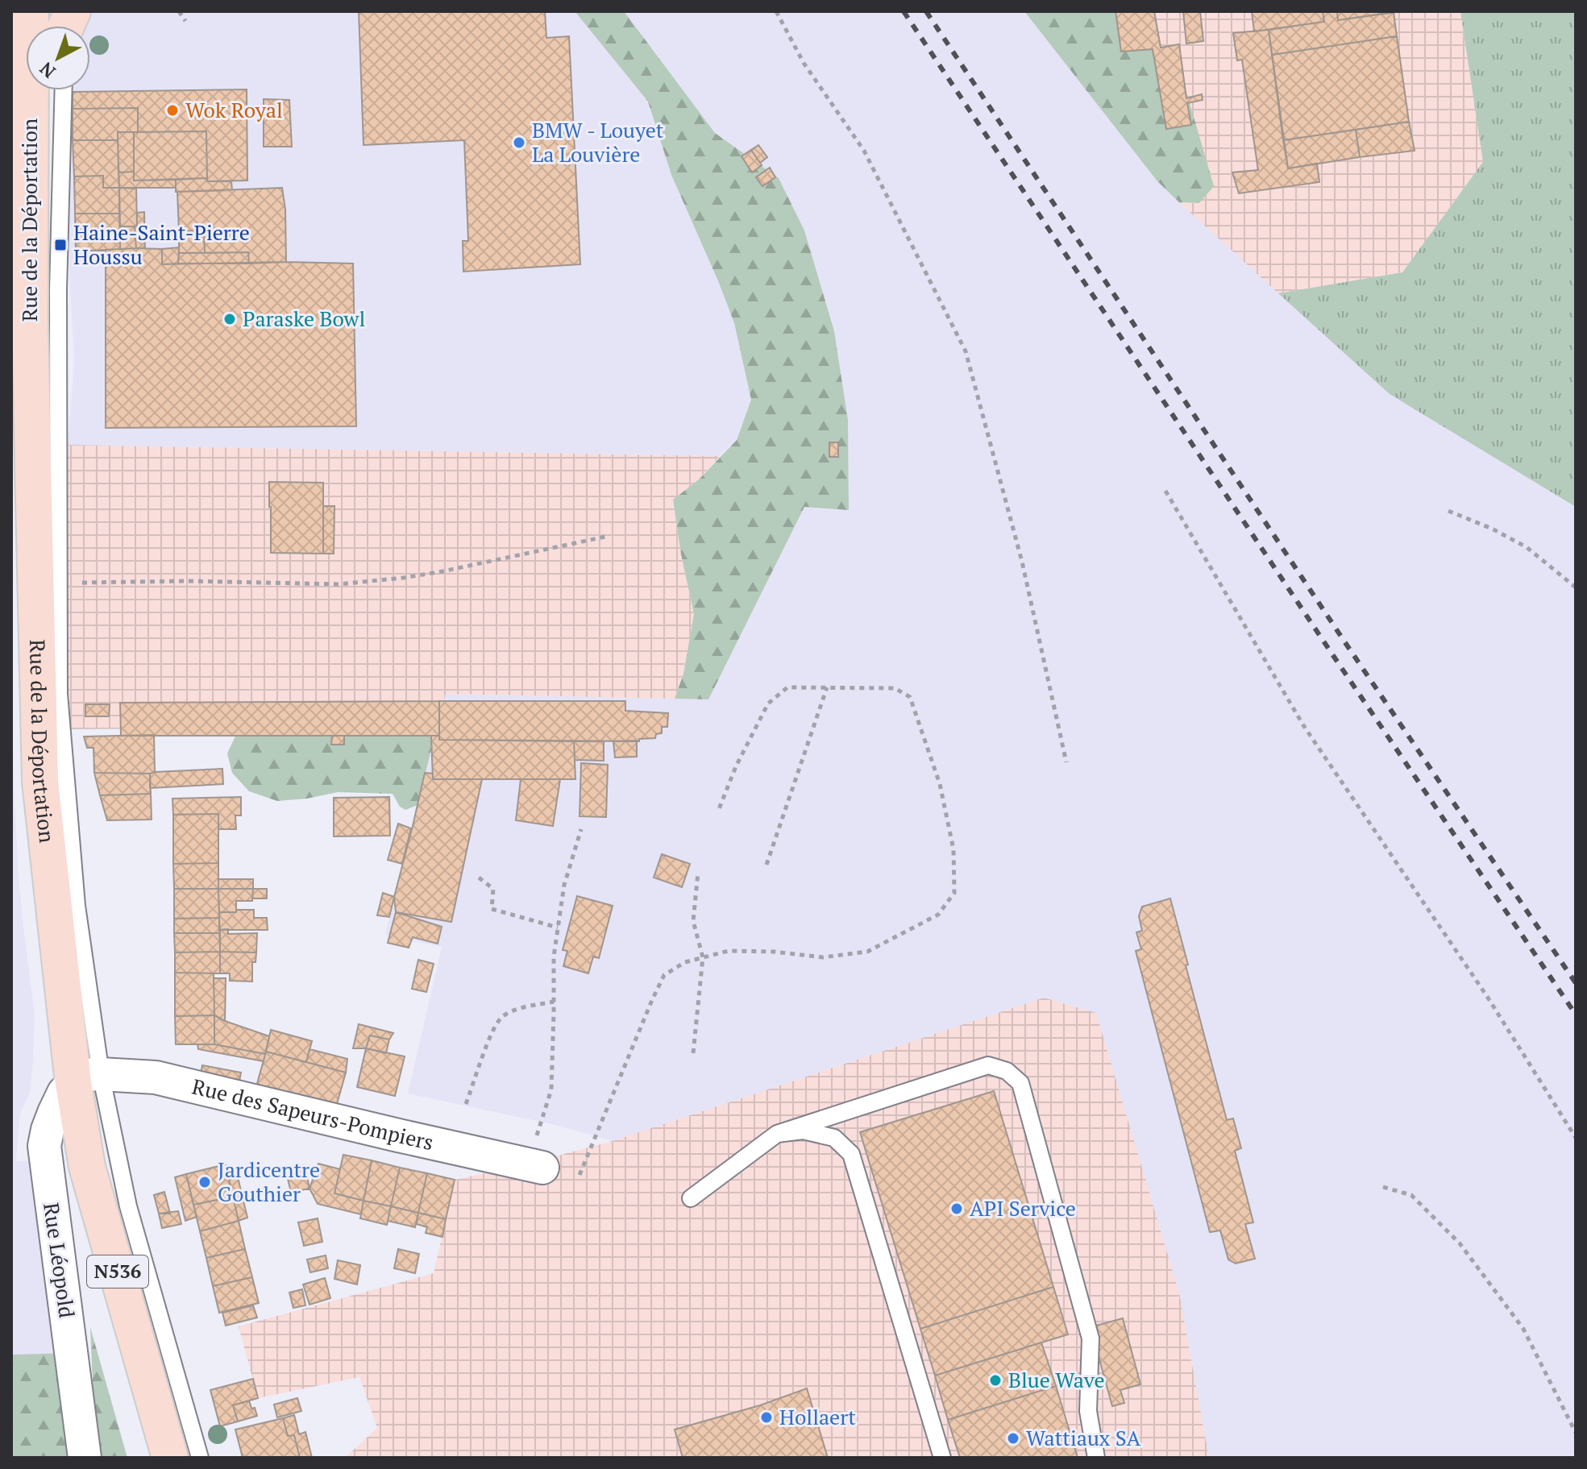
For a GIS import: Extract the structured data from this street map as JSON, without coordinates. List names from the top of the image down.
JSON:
{
  "streets": {
    "main road": ["Rue de la Déportation", "N536"],
    "street": ["Rue des Sapeurs-Pompiers", "Rue Léopold"]
  },
  "crossings": [
    ["Rue de la Déportation", "Rue des Sapeurs-Pompiers"],
    ["Rue de la Déportation", "Rue Léopold"],
    ["Rue des Sapeurs-Pompiers", "Rue Léopold"]
  ],
  "places": {
    "other": [
      "Wok Royal",
      "BMW - Louyet La Louvière",
      "Paraske Bowl",
      "Jardicentre Gouthier",
      "API Service",
      "Blue Wave",
      "Hollaert",
      "Wattiaux SA"
    ],
    "transit": ["Haine-Saint-Pierre Houssu"]
  },
  "north": "bottom left"
}
